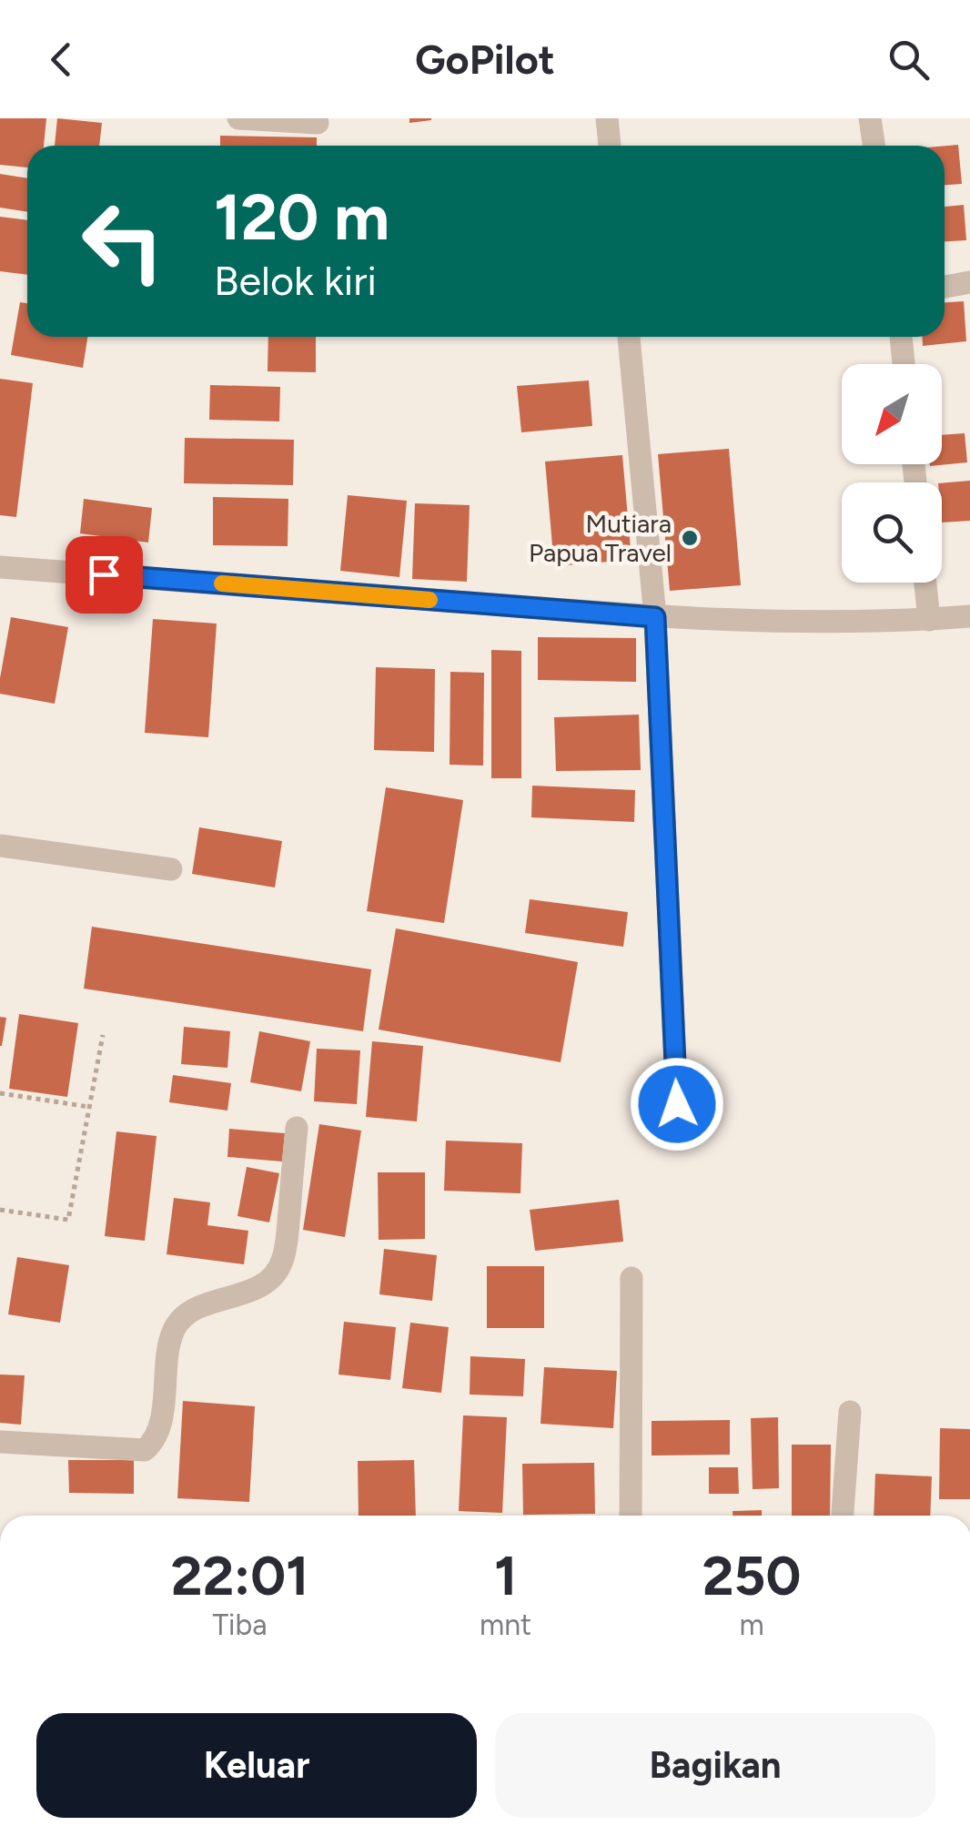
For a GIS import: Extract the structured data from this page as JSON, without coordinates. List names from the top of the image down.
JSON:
{
  "places": ["Mutiara Papua Travel"],
  "north": "bottom left",
  "page": {
    "header": "GoPilot",
    "turn": ["120 m", "Belok kiri"],
    "eta": [
      "22:01",
      "Tiba",
      "1",
      "mnt",
      "250",
      "m"
    ],
    "buttons": ["Keluar", "Bagikan"]
  }
}
